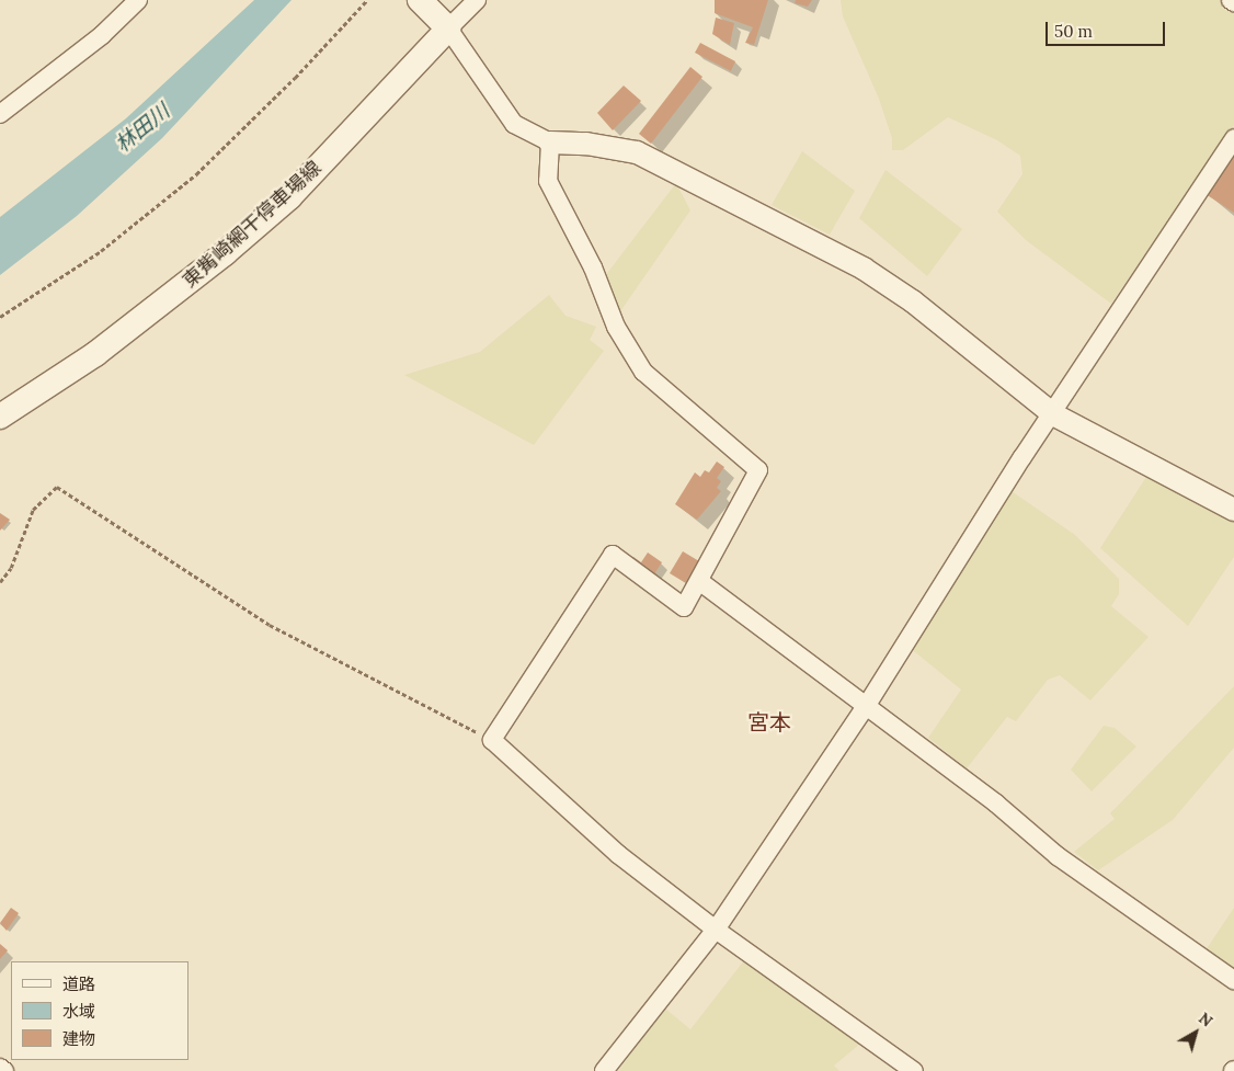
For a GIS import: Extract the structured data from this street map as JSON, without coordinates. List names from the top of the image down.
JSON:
{
  "streets": {
    "main road": ["東觜崎網干停車場線"]
  },
  "districts": ["宮本"],
  "water": ["林田川"],
  "legend": ["道路", "水域", "建物"],
  "scale_bar": "50 m",
  "north": "top right"
}
